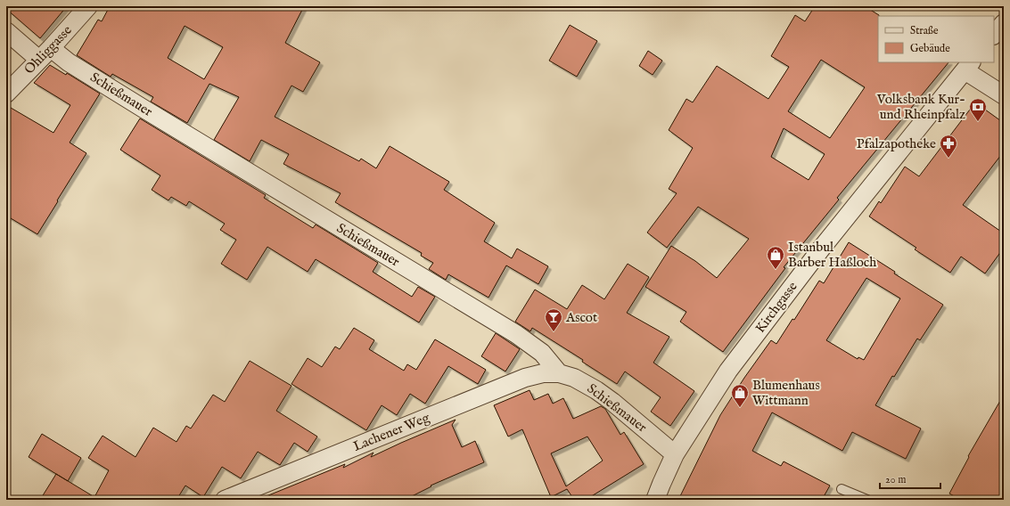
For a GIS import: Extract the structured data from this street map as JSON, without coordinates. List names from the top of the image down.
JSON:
{
  "streets": {
    "street": [
      "Ohliggasse",
      "Schießmauer",
      "Kirchgasse",
      "Lachener Weg"
    ]
  },
  "crossings": [
    ["Ohliggasse", "Schießmauer"],
    ["Schießmauer", "Kirchgasse"],
    ["Schießmauer", "Lachener Weg"]
  ],
  "places": {
    "bank": ["Volksbank Kur- und Rheinpfalz"],
    "pharmacy": ["Pfalzapotheke"],
    "shop": ["Istanbul Barber Haßloch", "Blumenhaus Wittmann"],
    "bar": ["Ascot"]
  },
  "legend": ["Straße", "Gebäude"],
  "scale_bar": "20 m"
}
